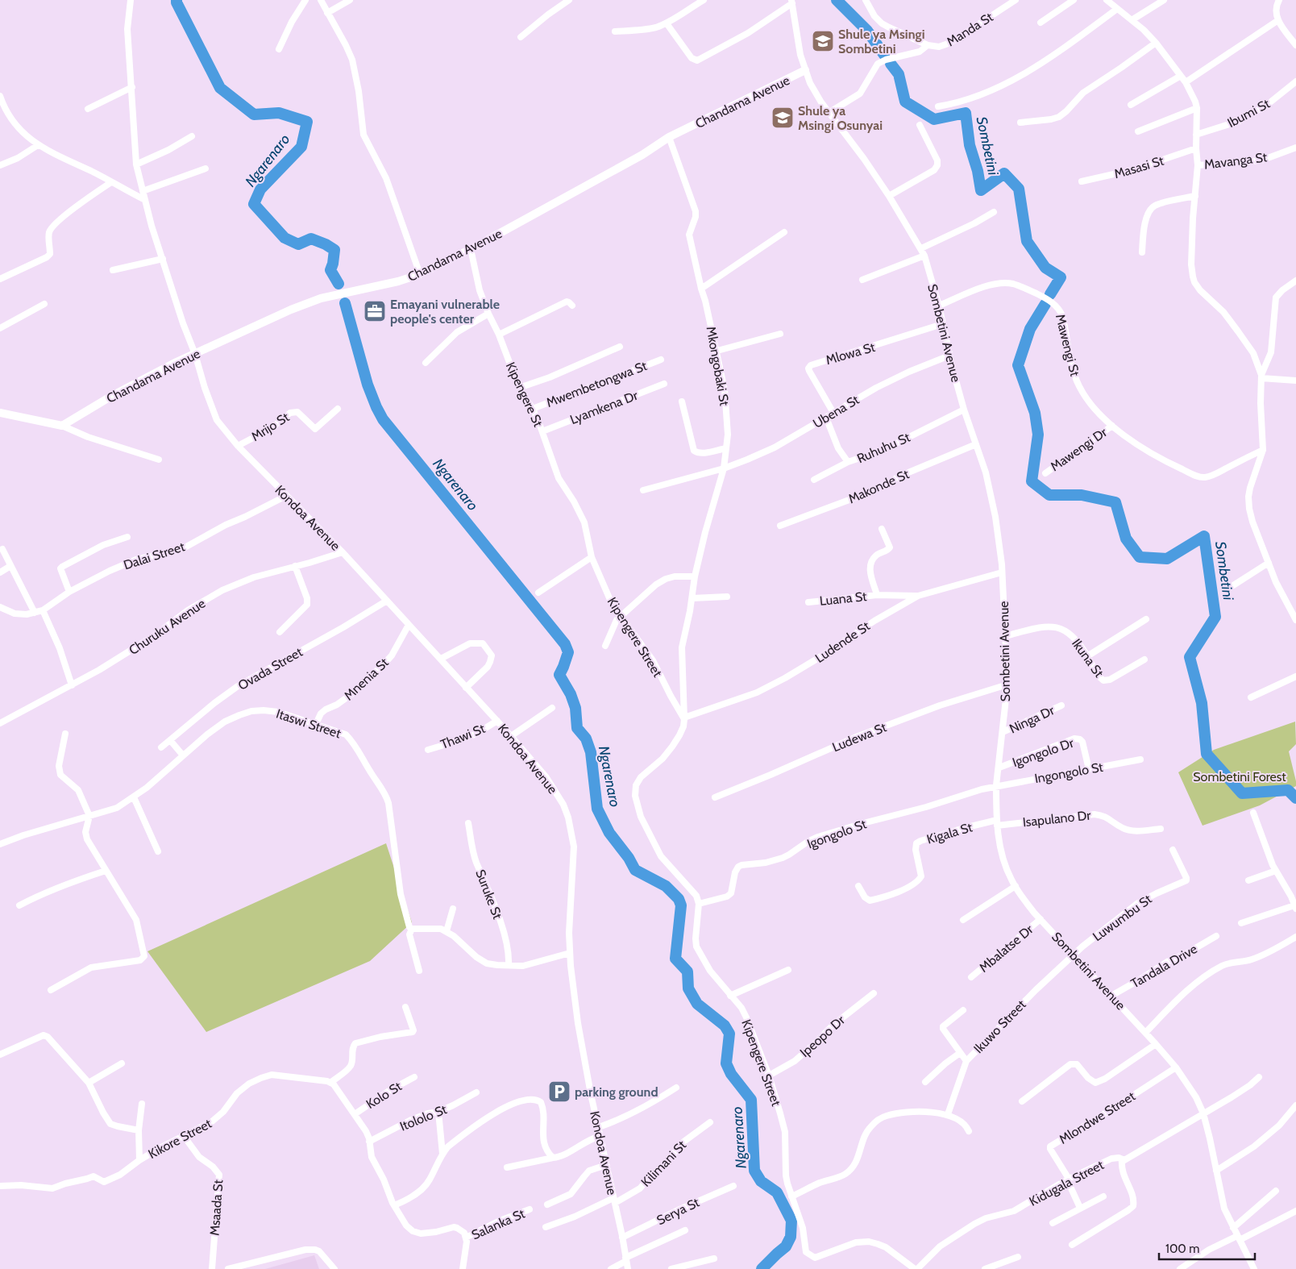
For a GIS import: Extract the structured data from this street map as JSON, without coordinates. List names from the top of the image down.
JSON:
{
  "streets": {
    "street": [
      "Manda St",
      "Chandama Avenue",
      "Ibumi St",
      "Mavanga St",
      "Masasi St",
      "Sombetini Avenue",
      "Mawengi St",
      "Mlowa St",
      "Mkongobaki St",
      "Mwembetongwa St",
      "Kipengere St",
      "Lyamkena Dr",
      "Ubena St",
      "Mrijo St",
      "Ruhuhu St",
      "Mawengi Dr",
      "Makonde St",
      "Kondoa Avenue",
      "Dalai Street",
      "Luana St",
      "Churuku Avenue",
      "Kipengere Street",
      "Ludende St",
      "Ikuna St",
      "Ovada Street",
      "Mnenia St",
      "Ninga Dr",
      "Itaswi Street",
      "Thawi St",
      "Ludewa St",
      "Igongolo Dr",
      "Ingongolo St",
      "Isapulano Dr",
      "Kigala St",
      "Igongolo St",
      "Suruke St",
      "Luwumbu St",
      "Mbalatse Dr",
      "Tandala Drive",
      "Ikuwo Street",
      "Ipeopo Dr",
      "Kolo St",
      "Itololo St",
      "Mlondwe Street",
      "Kikore Street",
      "Kilimani St",
      "Kidugala Street",
      "Msaada St",
      "Serya St",
      "Salanka St"
    ]
  },
  "crossings": [
    ["Chandama Avenue", "Sombetini Avenue"],
    ["Chandama Avenue", "Mkongobaki St"],
    ["Chandama Avenue", "Kipengere St"],
    ["Chandama Avenue", "Kondoa Avenue"],
    ["Sombetini Avenue", "Mawengi St"],
    ["Sombetini Avenue", "Mlowa St"],
    ["Sombetini Avenue", "Ubena St"],
    ["Sombetini Avenue", "Ruhuhu St"],
    ["Sombetini Avenue", "Makonde St"],
    ["Sombetini Avenue", "Ludende St"],
    ["Sombetini Avenue", "Ikuna St"],
    ["Sombetini Avenue", "Ninga Dr"],
    ["Sombetini Avenue", "Ludewa St"],
    ["Sombetini Avenue", "Igongolo Dr"],
    ["Sombetini Avenue", "Ingongolo St"],
    ["Sombetini Avenue", "Isapulano Dr"],
    ["Sombetini Avenue", "Kigala St"],
    ["Sombetini Avenue", "Igongolo St"],
    ["Sombetini Avenue", "Luwumbu St"],
    ["Sombetini Avenue", "Mbalatse Dr"],
    ["Sombetini Avenue", "Tandala Drive"],
    ["Sombetini Avenue", "Ikuwo Street"],
    ["Sombetini Avenue", "Mlondwe Street"],
    ["Sombetini Avenue", "Kidugala Street"],
    ["Mawengi St", "Mawengi Dr"],
    ["Mlowa St", "Ubena St"],
    ["Mkongobaki St", "Ubena St"],
    ["Mkongobaki St", "Kipengere Street"],
    ["Mkongobaki St", "Ludende St"],
    ["Mwembetongwa St", "Kipengere St"],
    ["Kipengere St", "Lyamkena Dr"],
    ["Kipengere St", "Kipengere Street"],
    ["Ubena St", "Ruhuhu St"],
    ["Mrijo St", "Kondoa Avenue"],
    ["Kondoa Avenue", "Dalai Street"],
    ["Kondoa Avenue", "Churuku Avenue"],
    ["Kondoa Avenue", "Ovada Street"],
    ["Kondoa Avenue", "Mnenia St"],
    ["Kondoa Avenue", "Thawi St"],
    ["Kondoa Avenue", "Kilimani St"],
    ["Kondoa Avenue", "Serya St"],
    ["Luana St", "Ludende St"],
    ["Kipengere Street", "Ludende St"],
    ["Kipengere Street", "Igongolo St"],
    ["Kipengere Street", "Ipeopo Dr"],
    ["Kipengere Street", "Kidugala Street"],
    ["Mnenia St", "Itaswi Street"],
    ["Igongolo Dr", "Ingongolo St"],
    ["Ingongolo St", "Igongolo St"],
    ["Isapulano Dr", "Kigala St"],
    ["Luwumbu St", "Ikuwo Street"],
    ["Mlondwe Street", "Kidugala Street"],
    ["Kikore Street", "Msaada St"]
  ],
  "water": ["Sombetini", "Ngarenaro"],
  "parks": ["Sombetini Forest"],
  "places": {
    "school or university": ["Shule ya Msingi Sombetini", "Shule ya Msingi Osunyai"],
    "office": ["Emayani vulnerable people's center"],
    "parking": ["parking ground"]
  },
  "scale_bar": "100 m"
}
